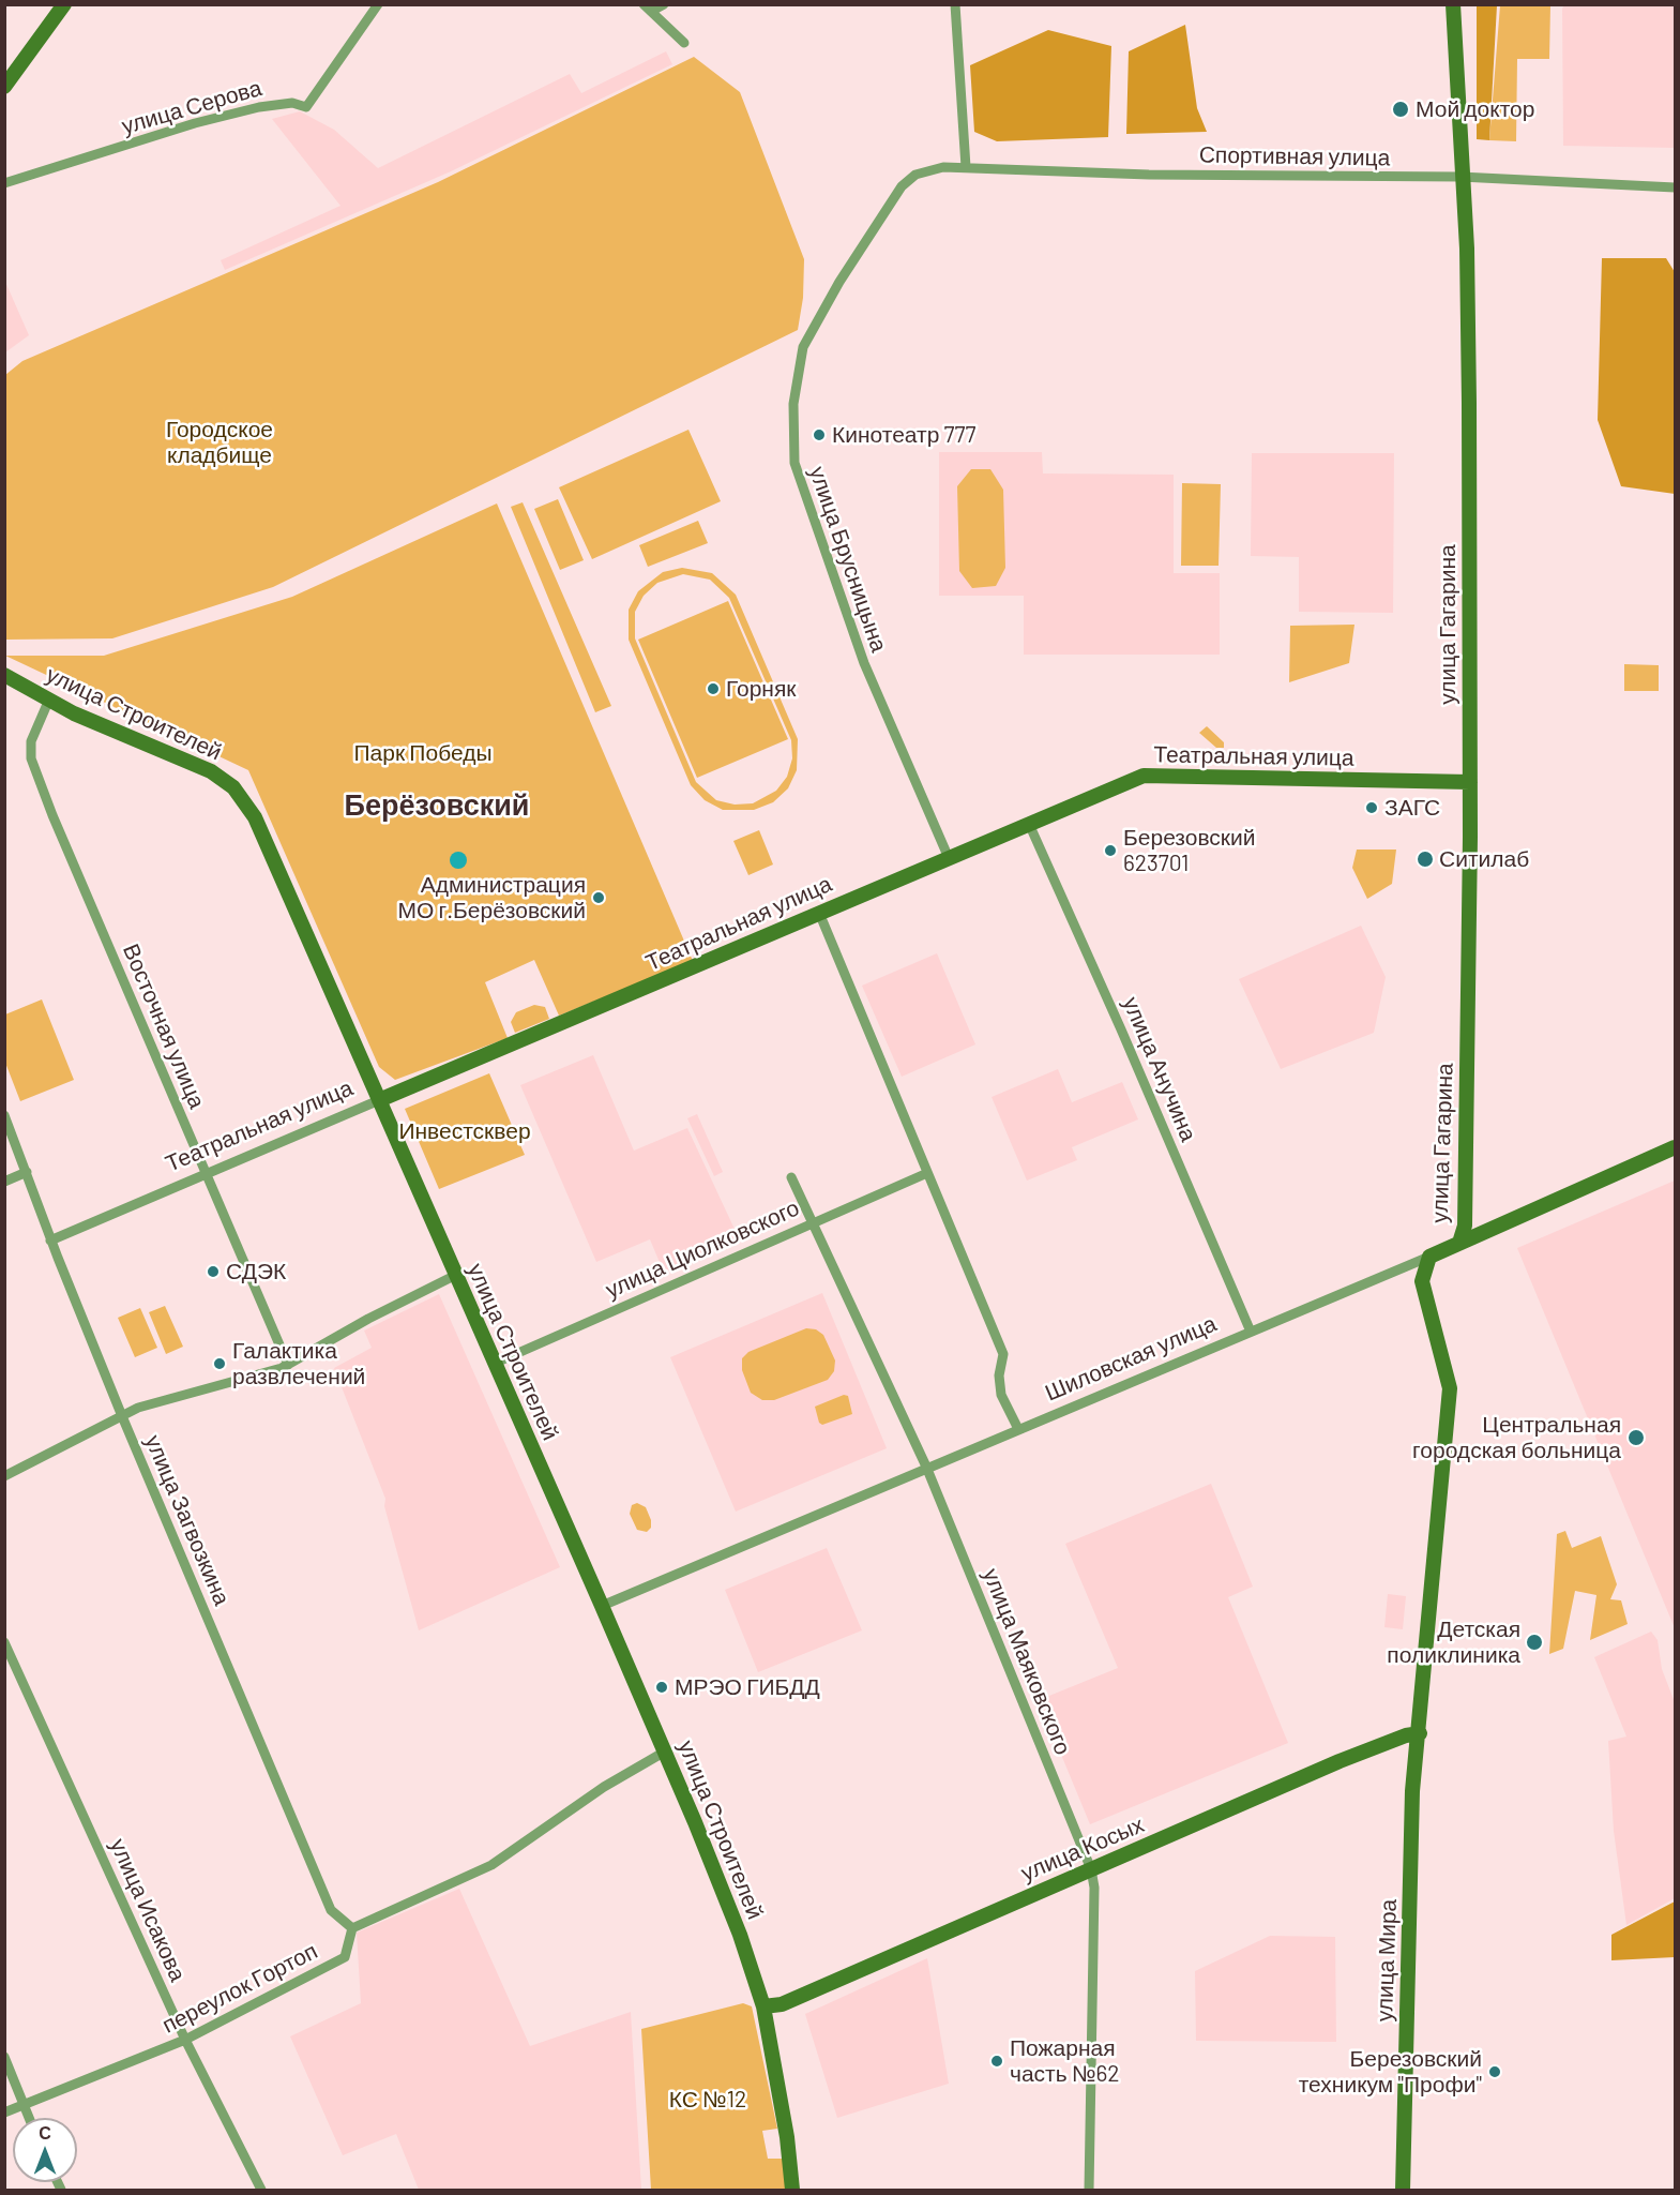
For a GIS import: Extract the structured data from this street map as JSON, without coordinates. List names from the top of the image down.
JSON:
{
  "streets": {
    "street": [
      "улица Серова",
      "Спортивная улица",
      "улица Брусницына",
      "улица Гагарина",
      "улица Строителей",
      "Театральная улица",
      "Восточная улица",
      "улица Анучина",
      "улица Циолковского",
      "Шиловская улица",
      "улица Загвозкина",
      "улица Маяковского",
      "улица Косых",
      "улица Исакова",
      "улица Мира",
      "переулок Гортоп"
    ]
  },
  "crossings": [
    ["Спортивная улица", "улица Брусницына"],
    ["Спортивная улица", "улица Гагарина"],
    ["улица Брусницына", "Театральная улица"],
    ["улица Гагарина", "Театральная улица"],
    ["улица Гагарина", "Шиловская улица"],
    ["улица Гагарина", "улица Косых"],
    ["улица Гагарина", "улица Мира"],
    ["улица Строителей", "Театральная улица"],
    ["улица Строителей", "Восточная улица"],
    ["улица Строителей", "улица Циолковского"],
    ["улица Строителей", "Шиловская улица"],
    ["улица Строителей", "улица Косых"],
    ["Театральная улица", "Восточная улица"],
    ["Театральная улица", "улица Анучина"],
    ["Театральная улица", "улица Загвозкина"],
    ["улица Анучина", "Шиловская улица"],
    ["улица Циолковского", "улица Маяковского"],
    ["Шиловская улица", "улица Маяковского"],
    ["улица Загвозкина", "переулок Гортоп"],
    ["улица Маяковского", "улица Косых"],
    ["улица Косых", "улица Мира"],
    ["улица Исакова", "переулок Гортоп"]
  ],
  "districts": ["Берёзовский"],
  "parks": [
    "Городское кладбище",
    "Парк Победы",
    "Инвестсквер",
    "КС №12"
  ],
  "places": [
    "Мой доктор",
    "Кинотеатр 777",
    "Горняк",
    "ЗАГС",
    "Березовский 623701",
    "Ситилаб",
    "Администрация МО г.Берёзовский",
    "СДЭК",
    "Галактика развлечений",
    "Центральная городская больница",
    "Детская поликлиника",
    "МРЭО ГИБДД",
    "Пожарная часть №62",
    "Березовский техникум \"Профи\""
  ],
  "north": "top"
}
